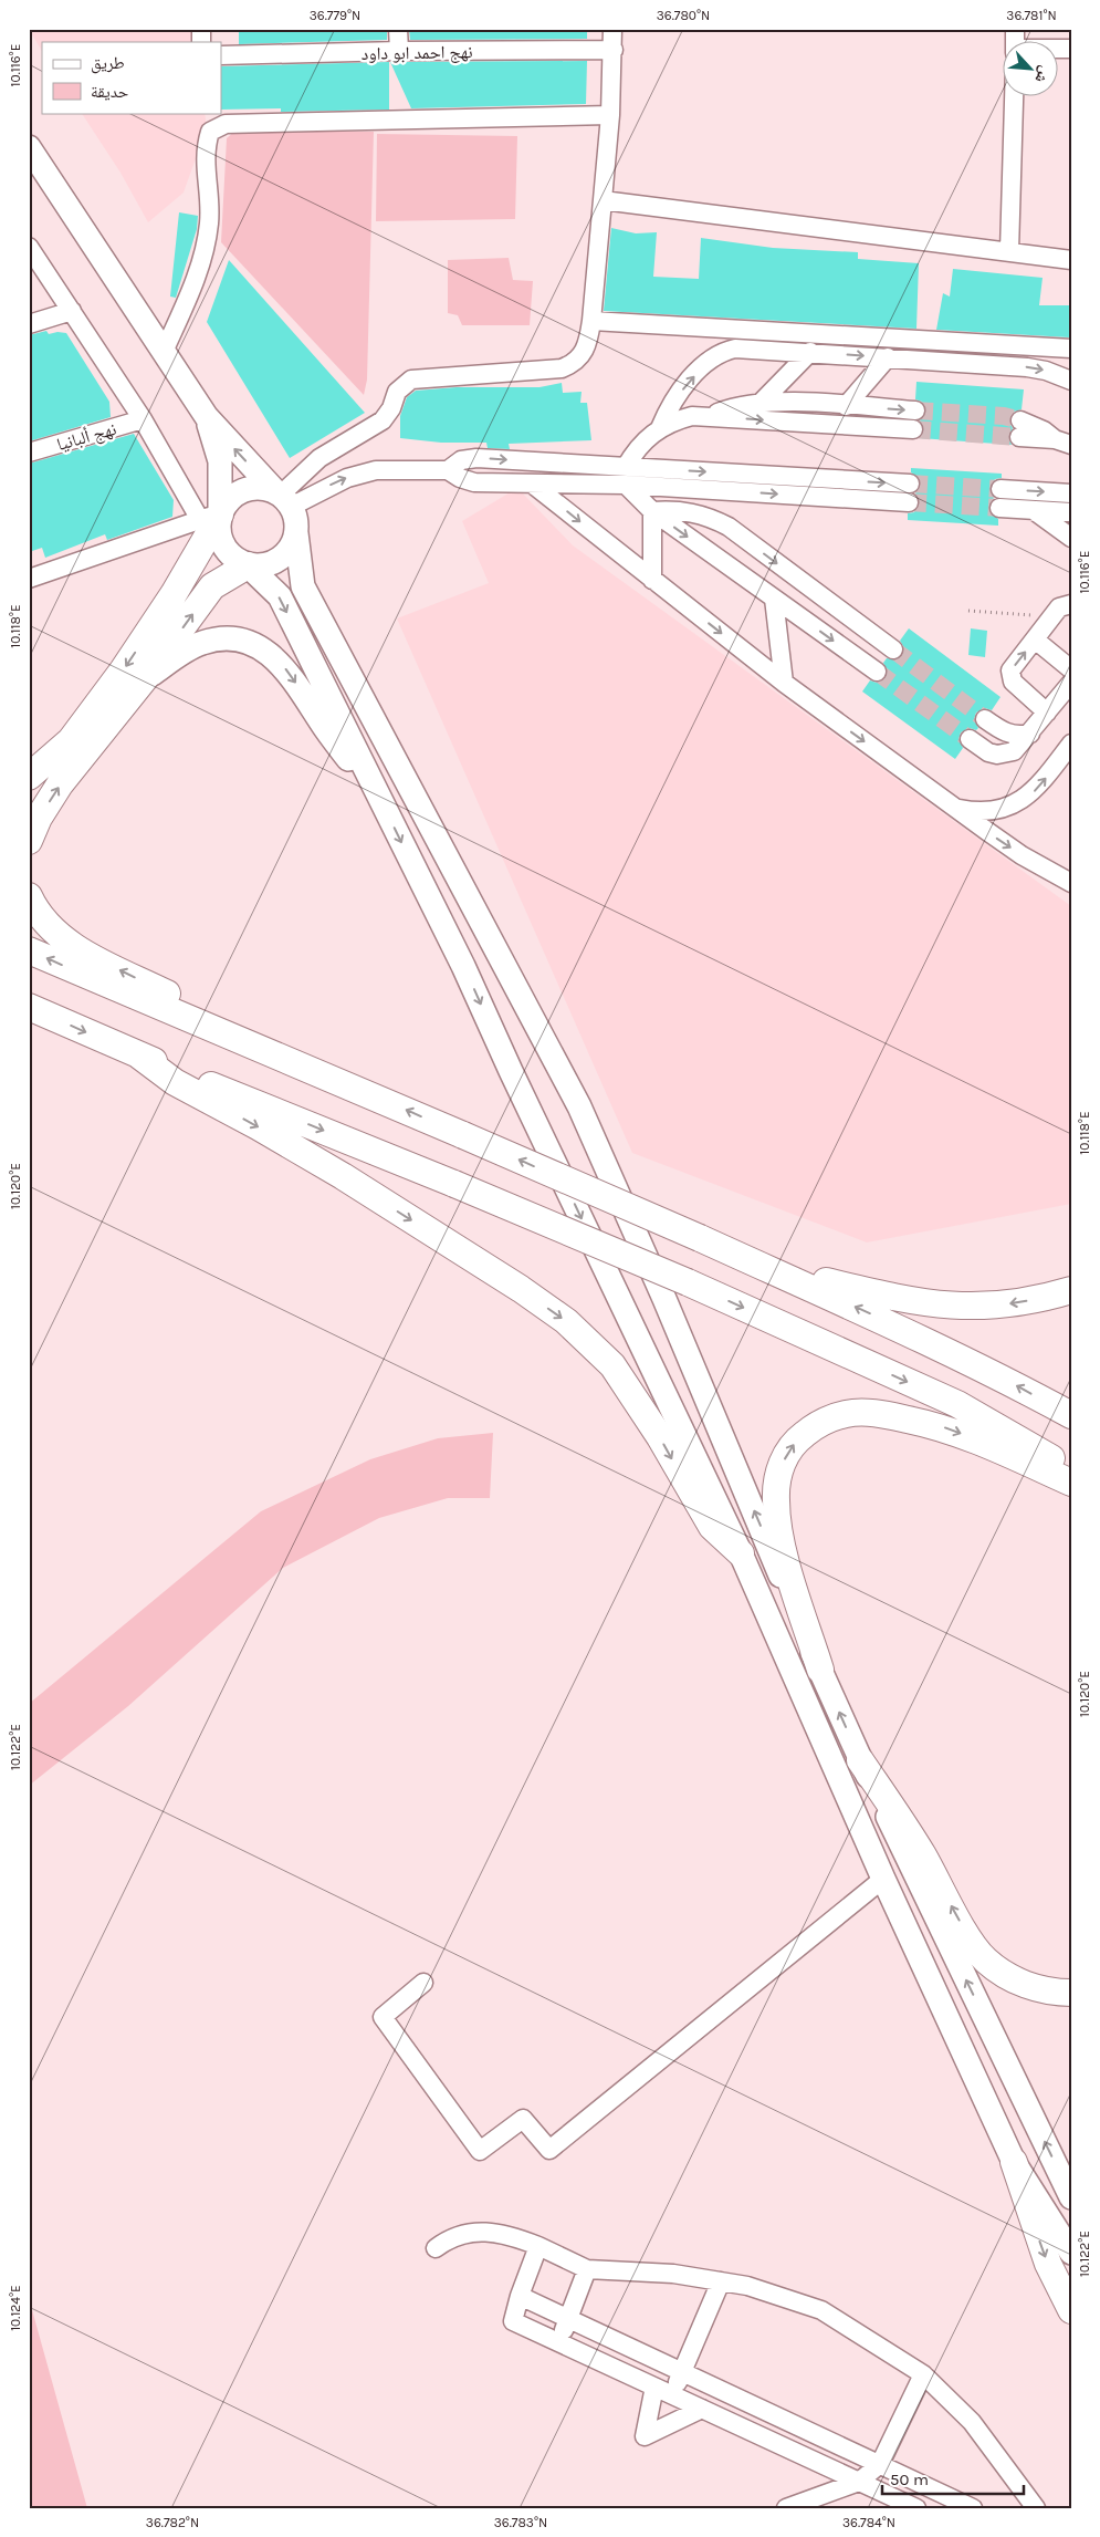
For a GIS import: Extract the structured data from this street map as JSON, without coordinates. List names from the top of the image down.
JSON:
{
  "streets": {
    "street": ["نهج احمد ابو داود", "نهج ألبانيا"]
  },
  "legend": ["طريق", "حديقة"],
  "scale_bar": "50 m",
  "north": "bottom right",
  "coordinates": [
    "36.779°N",
    "36.780°N",
    "36.781°N",
    "10.116°E",
    "10.118°E",
    "10.120°E",
    "10.122°E",
    "10.124°E",
    "36.782°N",
    "36.783°N",
    "36.784°N"
  ]
}
